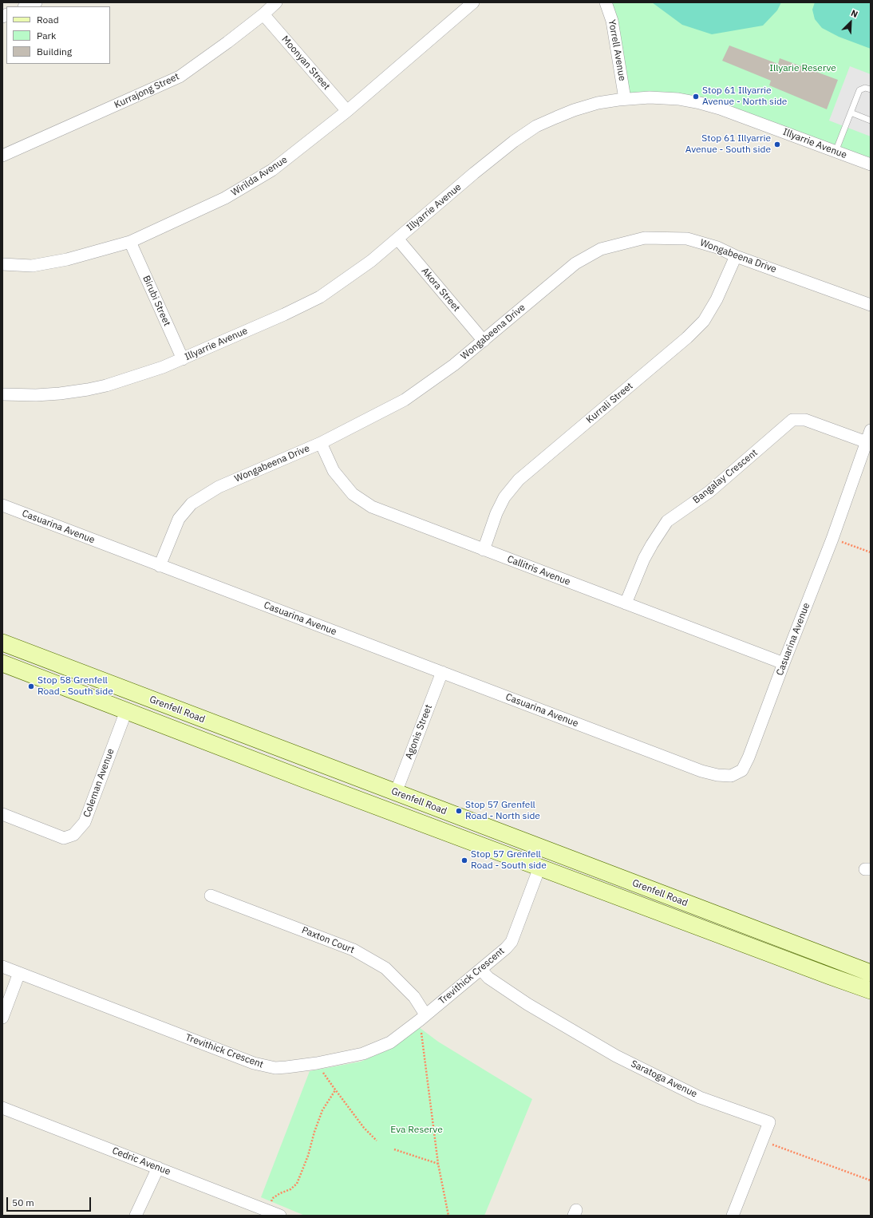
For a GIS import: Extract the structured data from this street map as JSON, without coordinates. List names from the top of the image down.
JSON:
{
  "streets": {
    "main road": ["Grenfell Road"],
    "street": [
      "Yorrell Avenue",
      "Moonyan Street",
      "Kurrajong Street",
      "Illyarrie Avenue",
      "Wirilda Avenue",
      "Wongabeena Drive",
      "Akora Street",
      "Birubi Street",
      "Kurrali Street",
      "Bangalay Crescent",
      "Casuarina Avenue",
      "Callitris Avenue",
      "Agonis Street",
      "Coleman Avenue",
      "Paxton Court",
      "Trevithick Crescent",
      "Saratoga Avenue",
      "Cedric Avenue"
    ]
  },
  "crossings": [
    ["Yorrell Avenue", "Illyarrie Avenue"],
    ["Moonyan Street", "Kurrajong Street"],
    ["Moonyan Street", "Wirilda Avenue"],
    ["Illyarrie Avenue", "Akora Street"],
    ["Illyarrie Avenue", "Birubi Street"],
    ["Wirilda Avenue", "Birubi Street"],
    ["Wongabeena Drive", "Akora Street"],
    ["Wongabeena Drive", "Kurrali Street"],
    ["Wongabeena Drive", "Casuarina Avenue"],
    ["Wongabeena Drive", "Callitris Avenue"],
    ["Kurrali Street", "Callitris Avenue"],
    ["Bangalay Crescent", "Casuarina Avenue"],
    ["Bangalay Crescent", "Callitris Avenue"],
    ["Casuarina Avenue", "Callitris Avenue"],
    ["Casuarina Avenue", "Agonis Street"],
    ["Grenfell Road", "Agonis Street"],
    ["Grenfell Road", "Coleman Avenue"],
    ["Grenfell Road", "Trevithick Crescent"],
    ["Paxton Court", "Trevithick Crescent"],
    ["Trevithick Crescent", "Saratoga Avenue"]
  ],
  "parks": ["Illyarie Reserve", "Eva Reserve"],
  "places": [
    "Stop 61 Illyarrie Avenue - North side",
    "Stop 61 Illyarrie Avenue - South side",
    "Stop 58 Grenfell Road - South side",
    "Stop 57 Grenfell Road - North side",
    "Stop 57 Grenfell Road - South side"
  ],
  "legend": ["Road", "Park", "Building"],
  "scale_bar": "50 m",
  "north": "top right"
}
